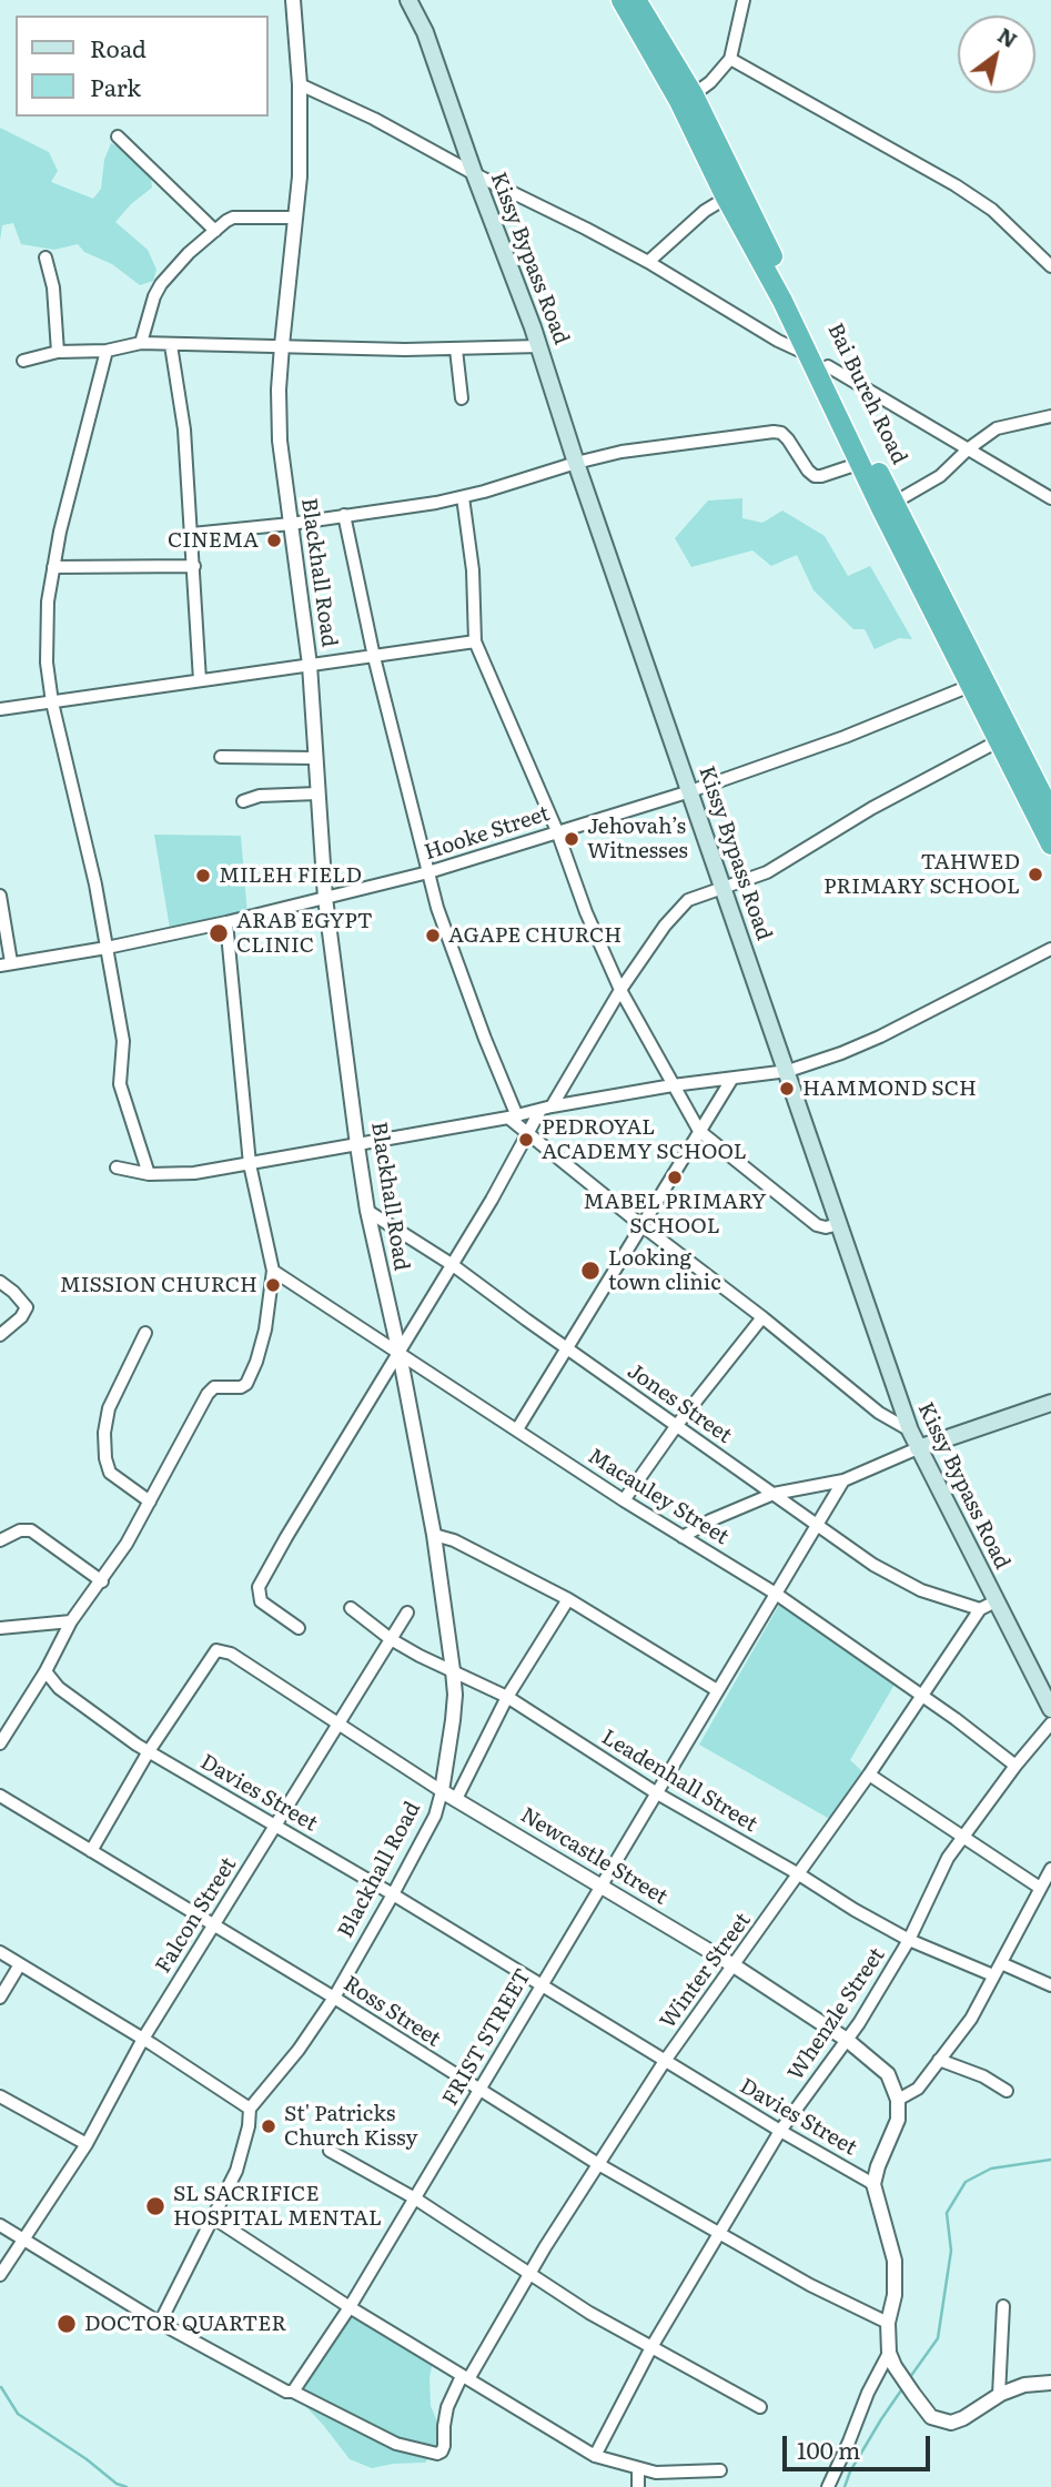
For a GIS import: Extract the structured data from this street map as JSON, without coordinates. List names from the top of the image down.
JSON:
{
  "streets": {
    "highway": ["Bai Bureh Road"],
    "main road": ["Kissy Bypass Road"],
    "street": [
      "Blackhall Road",
      "Hooke Street",
      "Jones Street",
      "Macauley Street",
      "Leadenhall Street",
      "Davies Street",
      "Newcastle Street",
      "Falcon Street",
      "Winter Street",
      "Ross Street",
      "Whenzle Street",
      "FRIST STREET"
    ]
  },
  "crossings": [
    ["Kissy Bypass Road", "Hooke Street"],
    ["Blackhall Road", "Hooke Street"],
    ["Blackhall Road", "Jones Street"],
    ["Blackhall Road", "Macauley Street"],
    ["Blackhall Road", "Leadenhall Street"],
    ["Blackhall Road", "Davies Street"],
    ["Blackhall Road", "Newcastle Street"],
    ["Blackhall Road", "Ross Street"],
    ["Jones Street", "Winter Street"],
    ["Jones Street", "FRIST STREET"],
    ["Macauley Street", "Winter Street"],
    ["Macauley Street", "Whenzle Street"],
    ["Macauley Street", "FRIST STREET"],
    ["Leadenhall Street", "Falcon Street"],
    ["Leadenhall Street", "Winter Street"],
    ["Leadenhall Street", "Whenzle Street"],
    ["Leadenhall Street", "FRIST STREET"],
    ["Davies Street", "Newcastle Street"],
    ["Davies Street", "Falcon Street"],
    ["Davies Street", "Winter Street"],
    ["Davies Street", "Whenzle Street"],
    ["Davies Street", "FRIST STREET"],
    ["Newcastle Street", "Falcon Street"],
    ["Newcastle Street", "Winter Street"],
    ["Newcastle Street", "Ross Street"],
    ["Newcastle Street", "Whenzle Street"],
    ["Newcastle Street", "FRIST STREET"],
    ["Falcon Street", "Ross Street"],
    ["Winter Street", "Ross Street"],
    ["Winter Street", "FRIST STREET"],
    ["Ross Street", "Whenzle Street"],
    ["Ross Street", "FRIST STREET"]
  ],
  "places": [
    "CINEMA",
    "Jehovah’s Witnesses",
    "TAHWED PRIMARY SCHOOL",
    "MILEH FIELD",
    "ARAB EGYPT CLINIC",
    "AGAPE CHURCH",
    "HAMMOND SCH",
    "PEDROYAL ACADEMY SCHOOL",
    "MABEL PRIMARY SCHOOL",
    "Looking town clinic",
    "MISSION CHURCH",
    "St' Patricks Church Kissy",
    "SL SACRIFICE HOSPITAL MENTAL",
    "DOCTOR QUARTER"
  ],
  "legend": ["Road", "Park"],
  "scale_bar": "100 m",
  "north": "top right"
}
